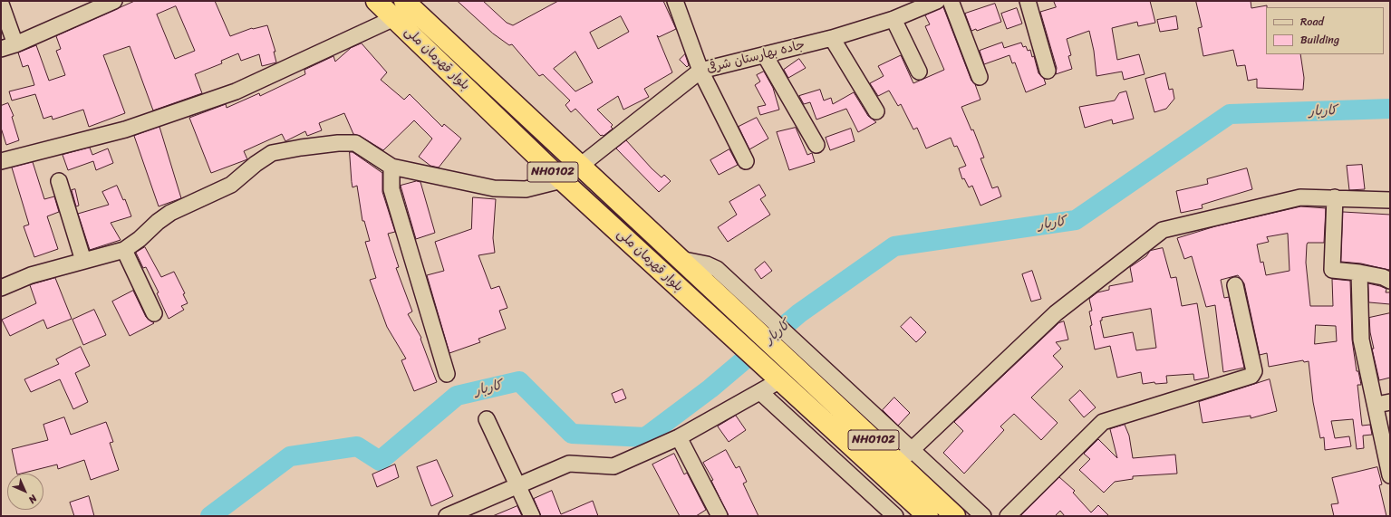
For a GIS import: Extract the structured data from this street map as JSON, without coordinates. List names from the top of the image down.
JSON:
{
  "streets": {
    "highway": ["بلوار قهرمان ملی", "NH0102"],
    "street": ["جاده بهارستان شرقی"]
  },
  "crossings": [
    ["جاده بهارستان شرقی", "بلوار قهرمان ملی"]
  ],
  "water": ["کاربار"],
  "legend": ["Road", "Building"],
  "north": "bottom right"
}
